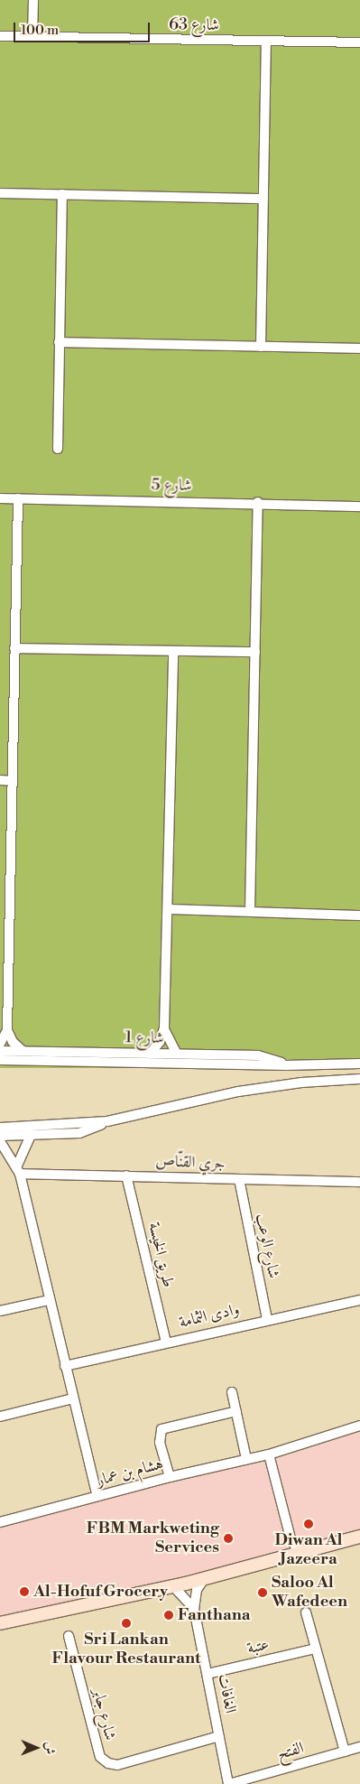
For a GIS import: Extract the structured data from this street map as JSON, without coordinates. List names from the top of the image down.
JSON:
{
  "streets": {
    "street": [
      "شارع 63",
      "شارع 5",
      "شارع 1",
      "جري القنّاص",
      "شارع الوعب",
      "طريق الخيسة",
      "وادى الثمامة",
      "هشام بن عمار",
      "عتبة",
      "الغافات",
      "شارع جابر",
      "الفتح"
    ]
  },
  "crossings": [
    ["جري القنّاص", "شارع الوعب"],
    ["جري القنّاص", "طريق الخيسة"],
    ["شارع الوعب", "وادى الثمامة"],
    ["طريق الخيسة", "وادى الثمامة"],
    ["عتبة", "الغافات"],
    ["الغافات", "شارع جابر"],
    ["الغافات", "الفتح"]
  ],
  "places": [
    "Diwan Al Jazeera",
    "FBM Markweting Services",
    "Al-Hofuf Grocery",
    "Saloo Al Wafedeen",
    "Fanthana",
    "Sri Lankan Flavour Restaurant"
  ],
  "scale_bar": "100 m",
  "north": "right"
}
